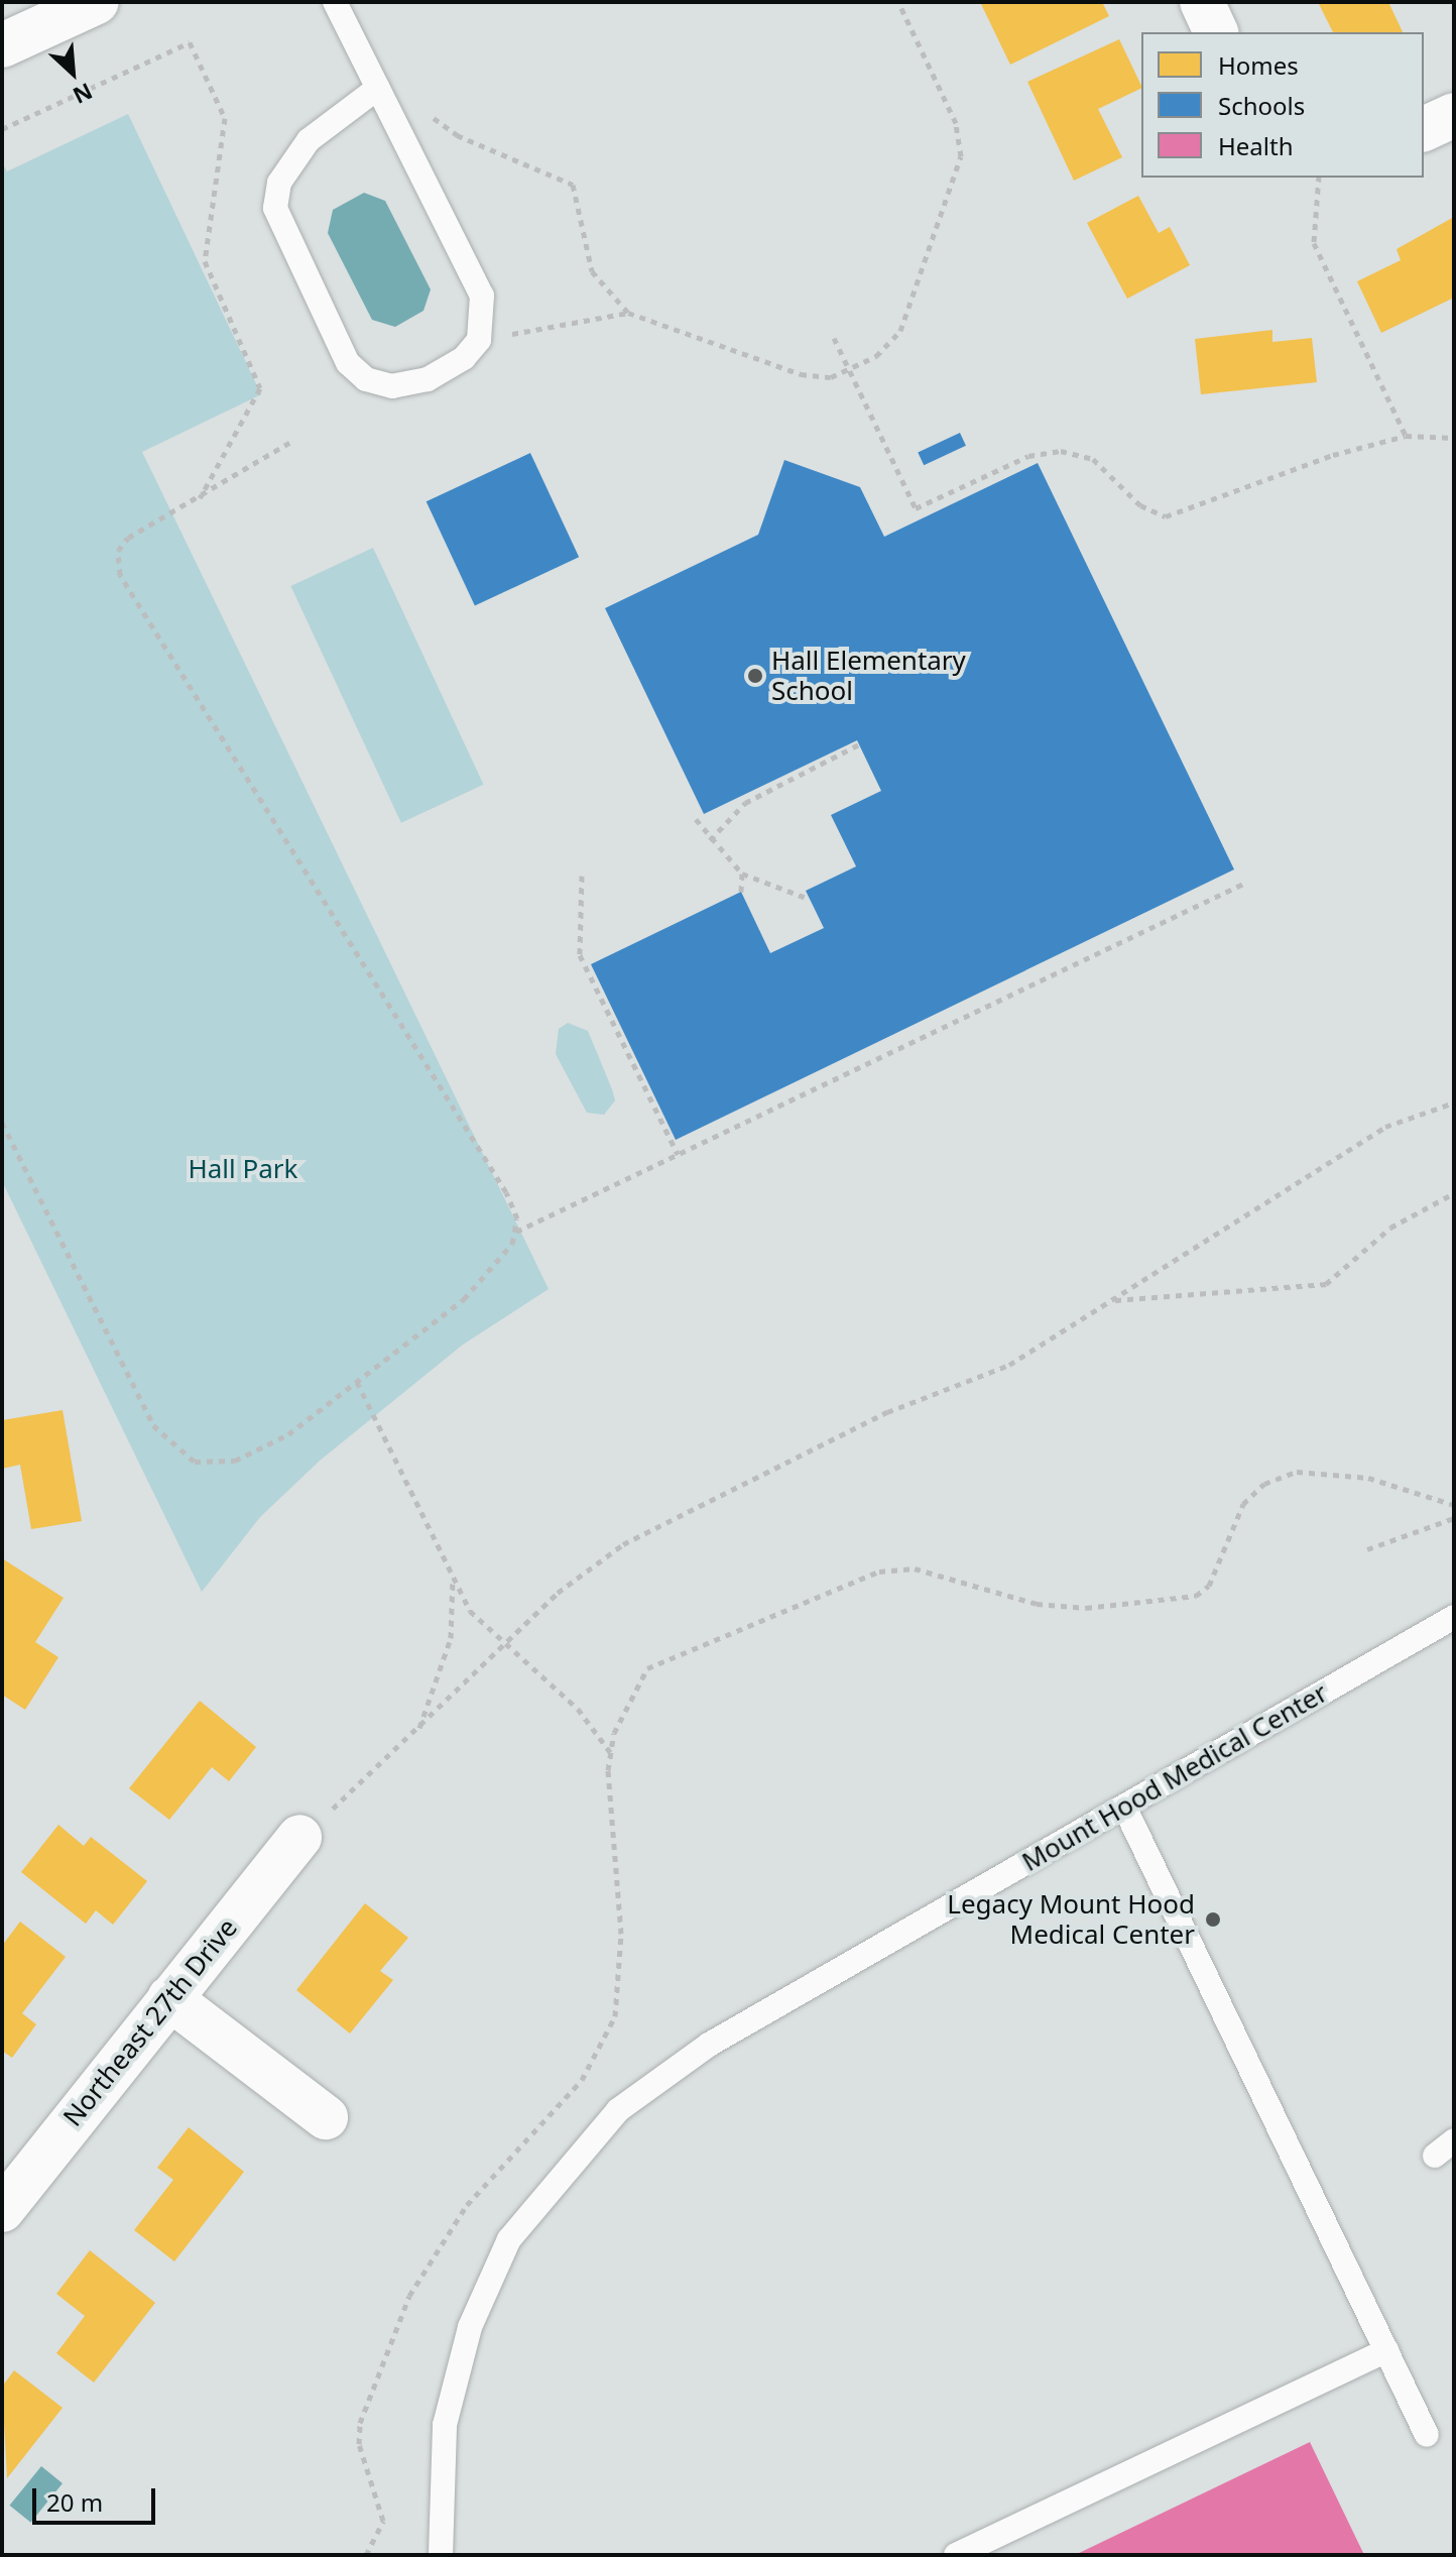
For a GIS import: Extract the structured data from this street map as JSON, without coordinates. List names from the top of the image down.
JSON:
{
  "streets": {
    "street": ["Northeast 27th Drive"],
    "lane": ["Mount Hood Medical Center"]
  },
  "parks": ["Hall Park"],
  "places": ["Hall Elementary School", "Legacy Mount Hood Medical Center"],
  "legend": ["Homes", "Schools", "Health"],
  "scale_bar": "20 m",
  "north": "bottom right"
}
